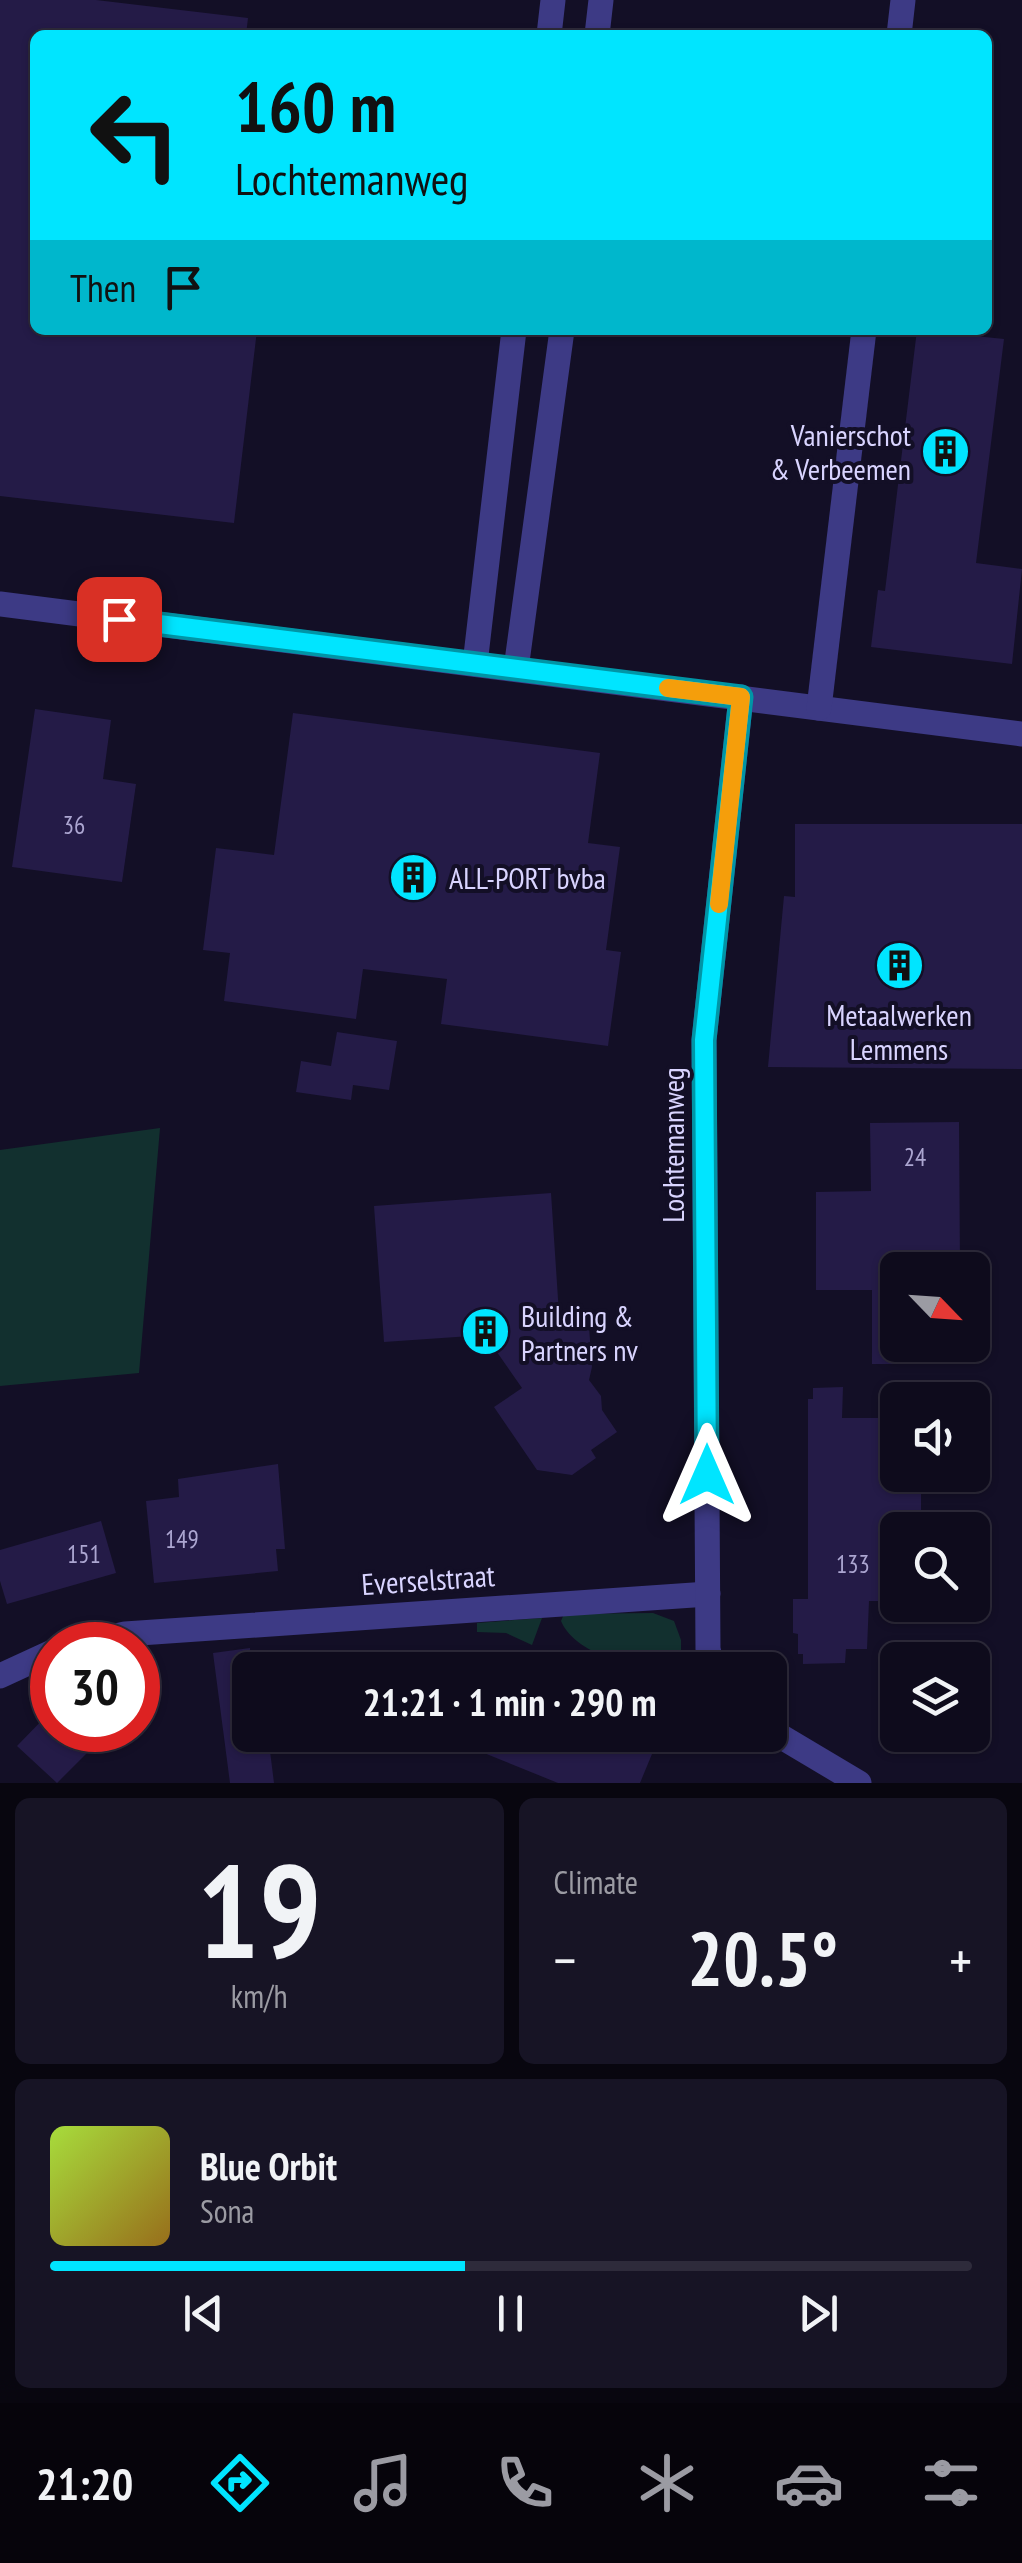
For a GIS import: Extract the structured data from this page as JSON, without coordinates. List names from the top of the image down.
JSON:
{
  "streets": {
    "street": ["Lochtemanweg", "Everselstraat"]
  },
  "crossings": [
    ["Lochtemanweg", "Everselstraat"]
  ],
  "places": {
    "building": [
      "Vanierschot & Verbeemen",
      "ALL-PORT bvba",
      "Metaalwerken Lemmens",
      "Building & Partners nv"
    ]
  },
  "house_numbers": [
    "36",
    "24",
    "149",
    "151",
    "133"
  ],
  "north": "bottom right",
  "page": {
    "turn": ["160 m", "Lochtemanweg"],
    "then": "Then",
    "limit": "30",
    "trip": "21:21 · 1 min · 290 m",
    "tile": [
      ["19", "km/h"],
      "Climate"
    ],
    "heat": ["−", "20.5°", "+"],
    "song": ["Blue Orbit", "Sona"],
    "tabs": "21:20"
  }
}
